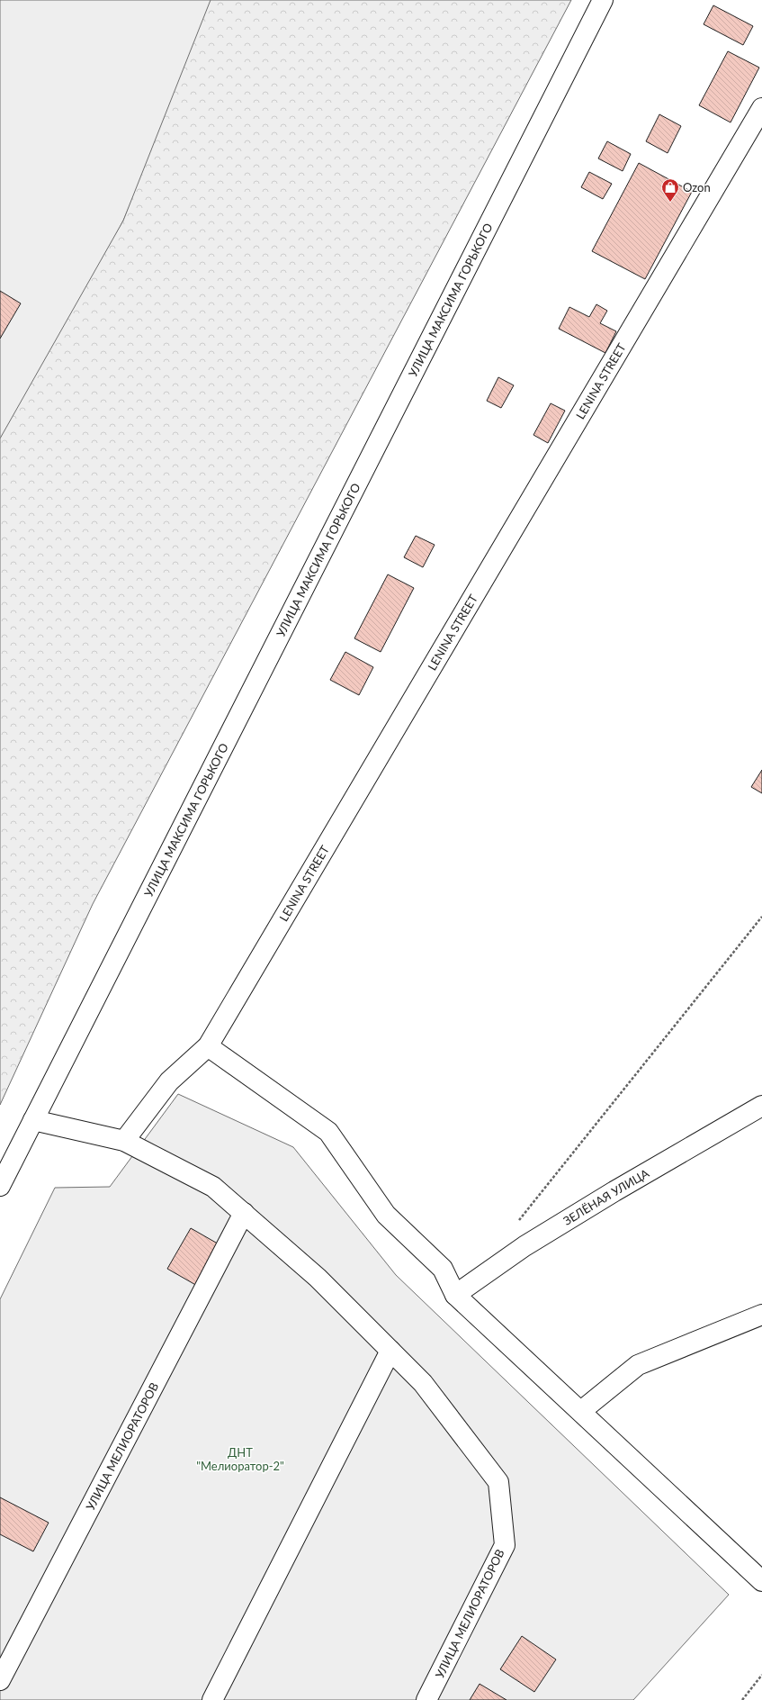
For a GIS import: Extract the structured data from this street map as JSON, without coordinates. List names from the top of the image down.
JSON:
{
  "streets": {
    "street": [
      "УЛИЦА МАКСИМА ГОРЬКОГО",
      "LENINA STREET",
      "ЗЕЛЁНАЯ УЛИЦА",
      "УЛИЦА МЕЛИОРАТОРОВ"
    ]
  },
  "parks": ["ДНТ \"Мелиоратор-2\""],
  "places": {
    "shop": ["Ozon"]
  }
}
